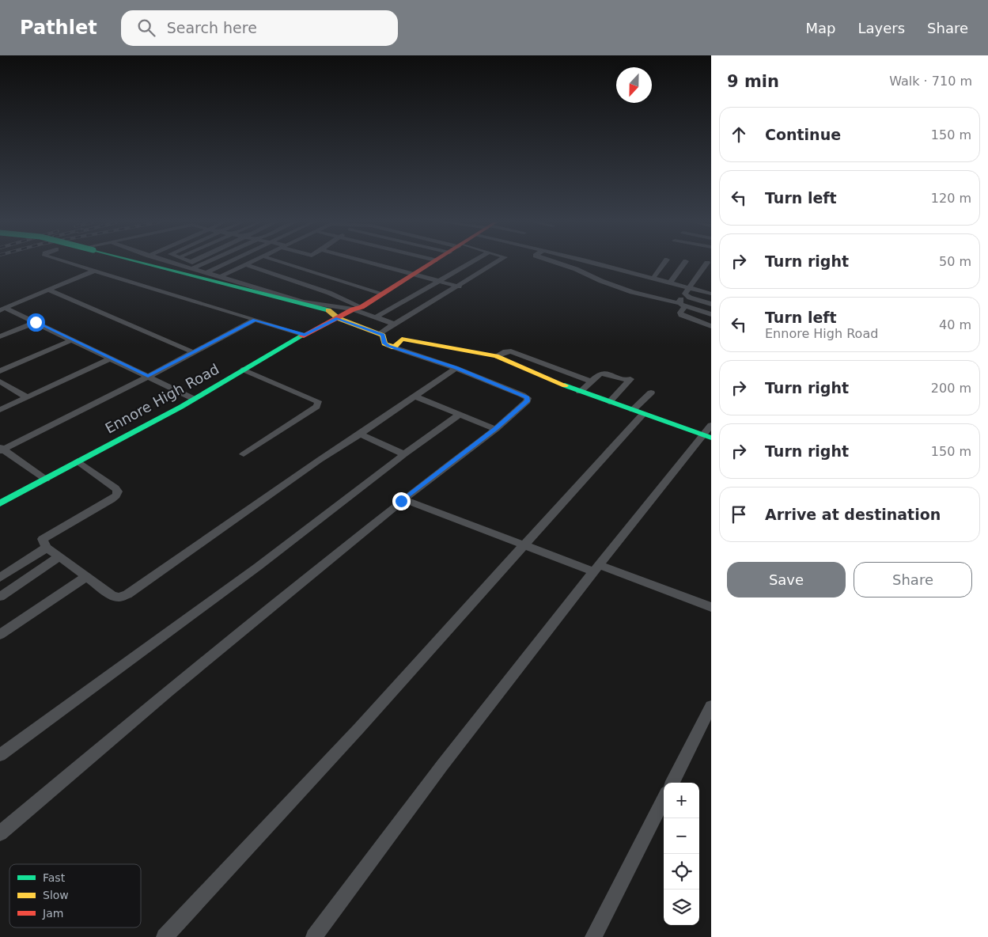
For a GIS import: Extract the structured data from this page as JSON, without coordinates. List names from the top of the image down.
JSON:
{
  "streets": {
    "main road": ["Ennore High Road"]
  },
  "legend": ["Fast", "Slow", "Jam"],
  "north": "bottom",
  "page": {
    "header": "Pathlet",
    "search": "Search here",
    "nav": ["Map", "Layers", "Share"],
    "heading": ["9 min", "Walk · 710 m"],
    "list": [
      ["Continue", "150 m"],
      ["Turn left", "120 m"],
      ["Turn right", "50 m"],
      ["Turn left", "Ennore High Road", "40 m"],
      ["Turn right", "200 m"],
      ["Turn right", "150 m"],
      "Arrive at destination"
    ],
    "buttons": ["Save", "Share"],
    "map_buttons": ["+", "−"]
  }
}
